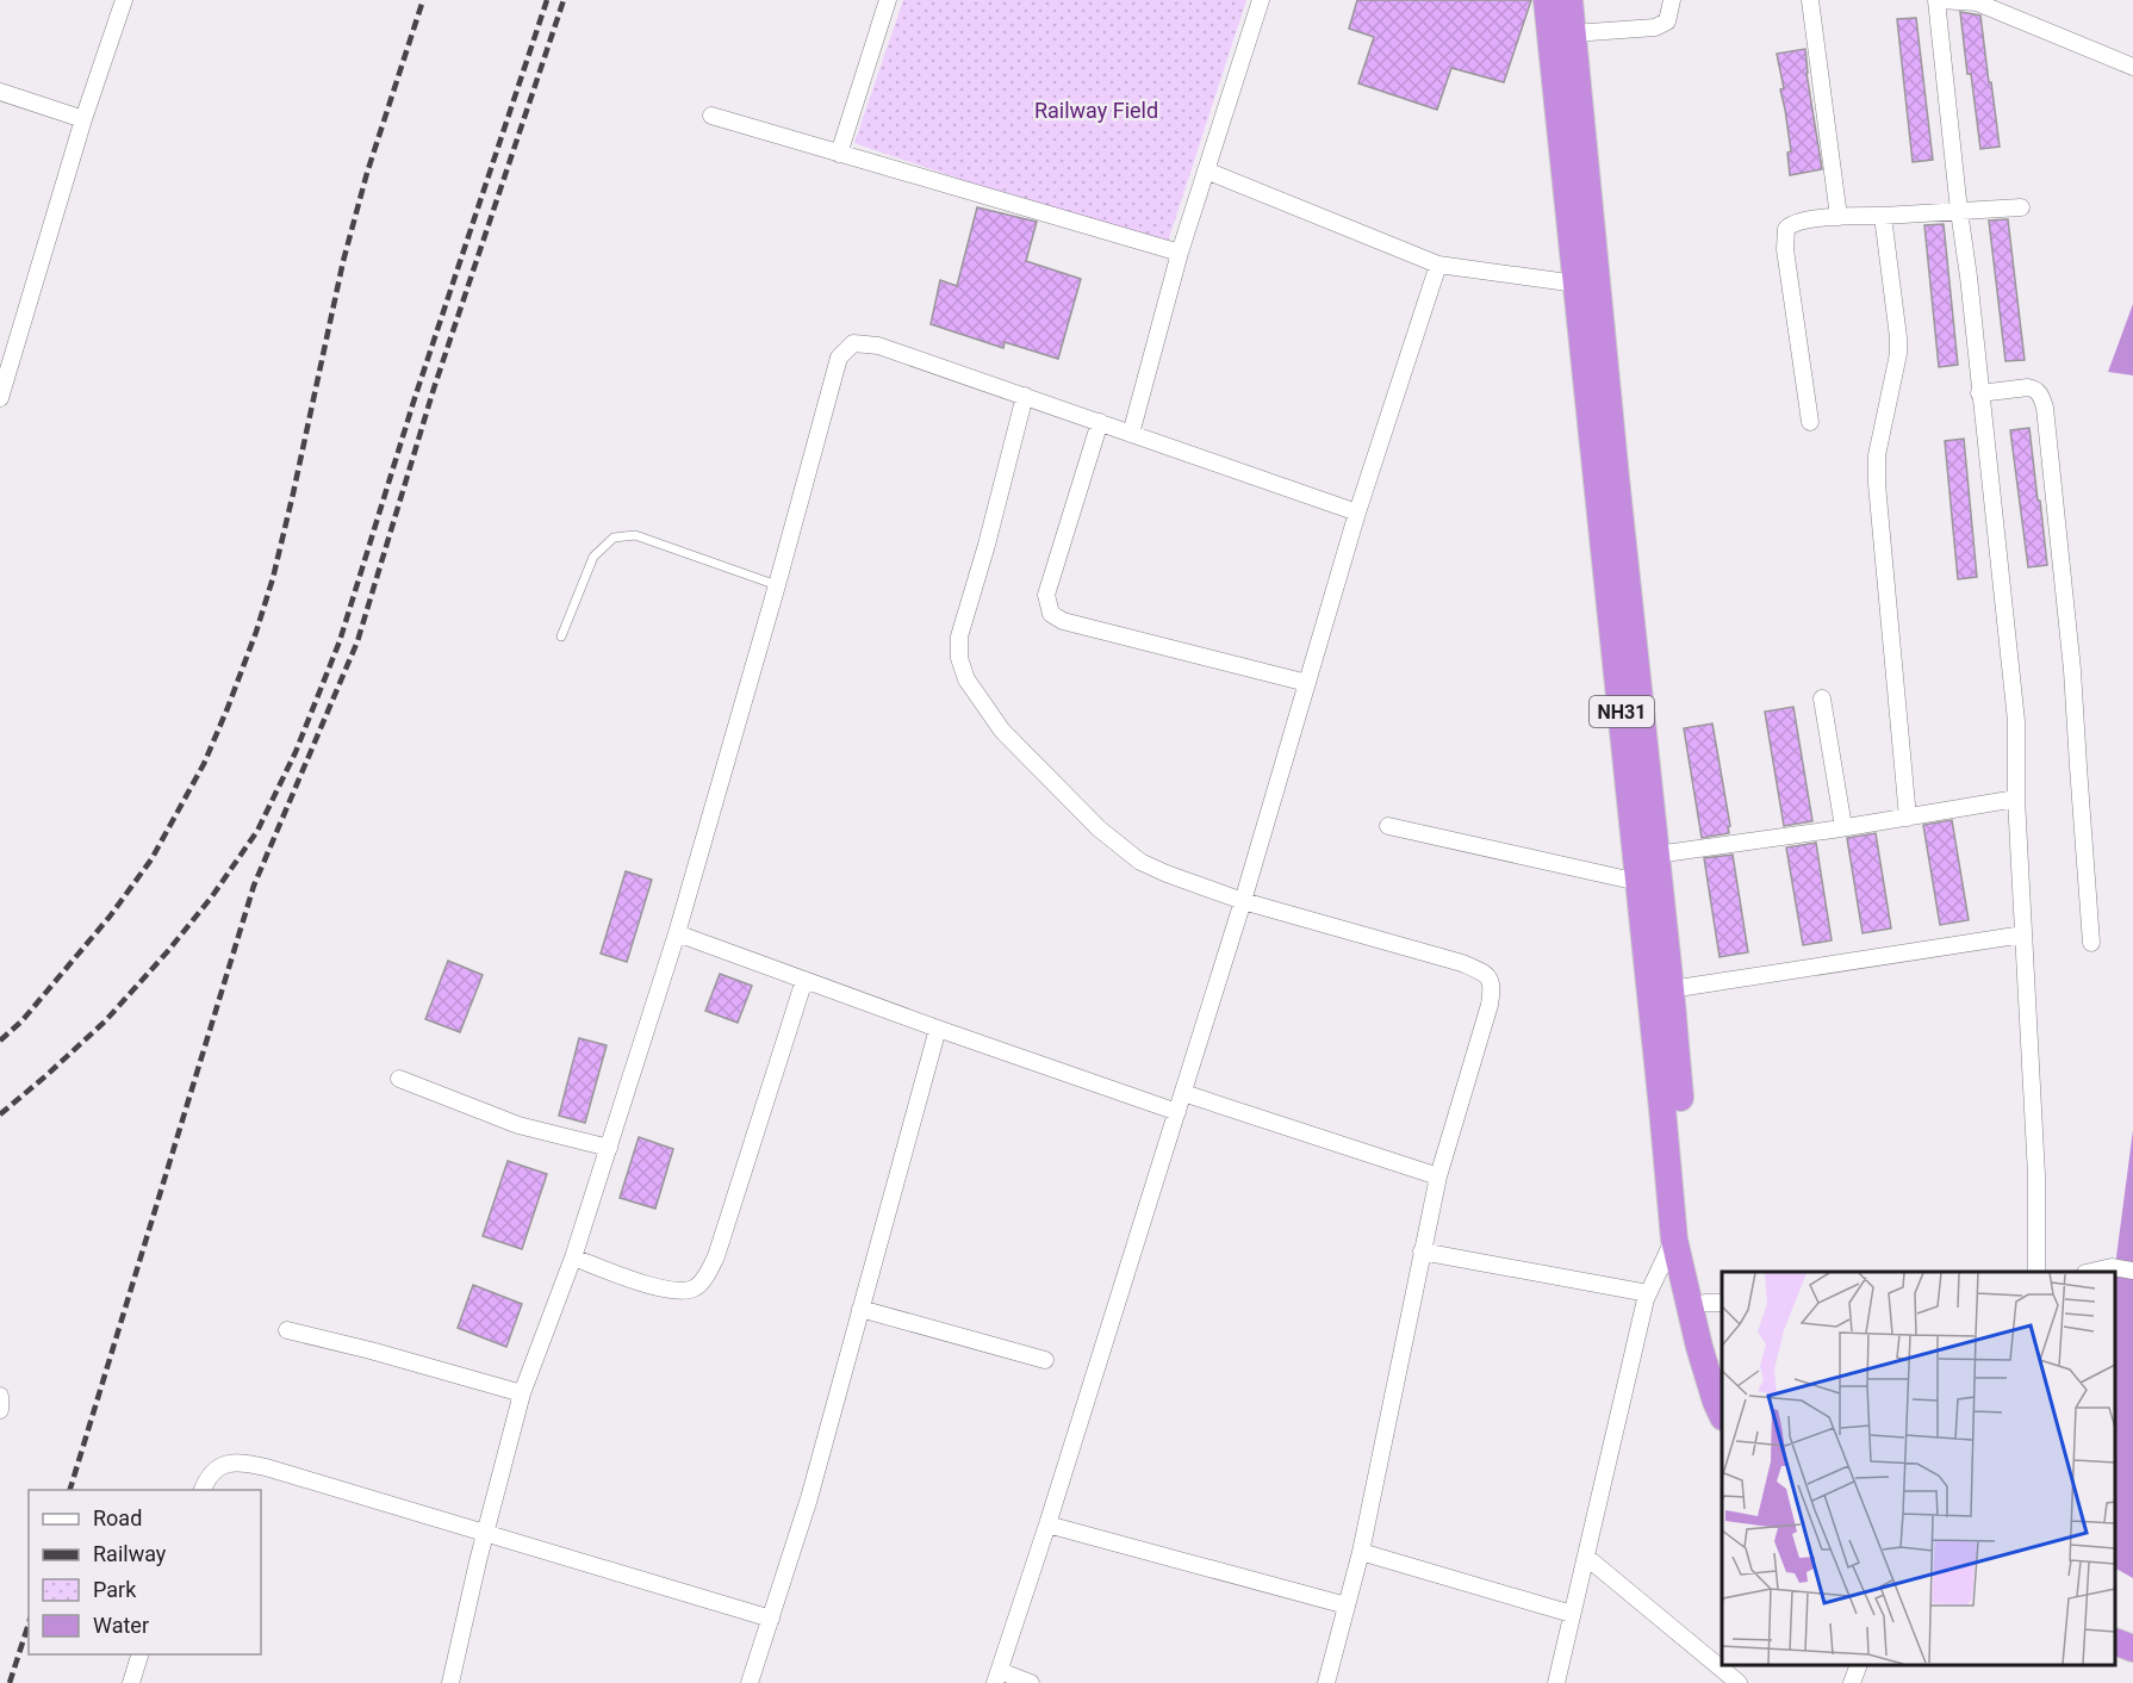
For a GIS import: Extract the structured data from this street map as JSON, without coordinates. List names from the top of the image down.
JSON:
{
  "streets": {
    "highway": ["NH31"]
  },
  "parks": ["Railway Field"],
  "legend": [
    "Road",
    "Railway",
    "Park",
    "Water"
  ]
}
